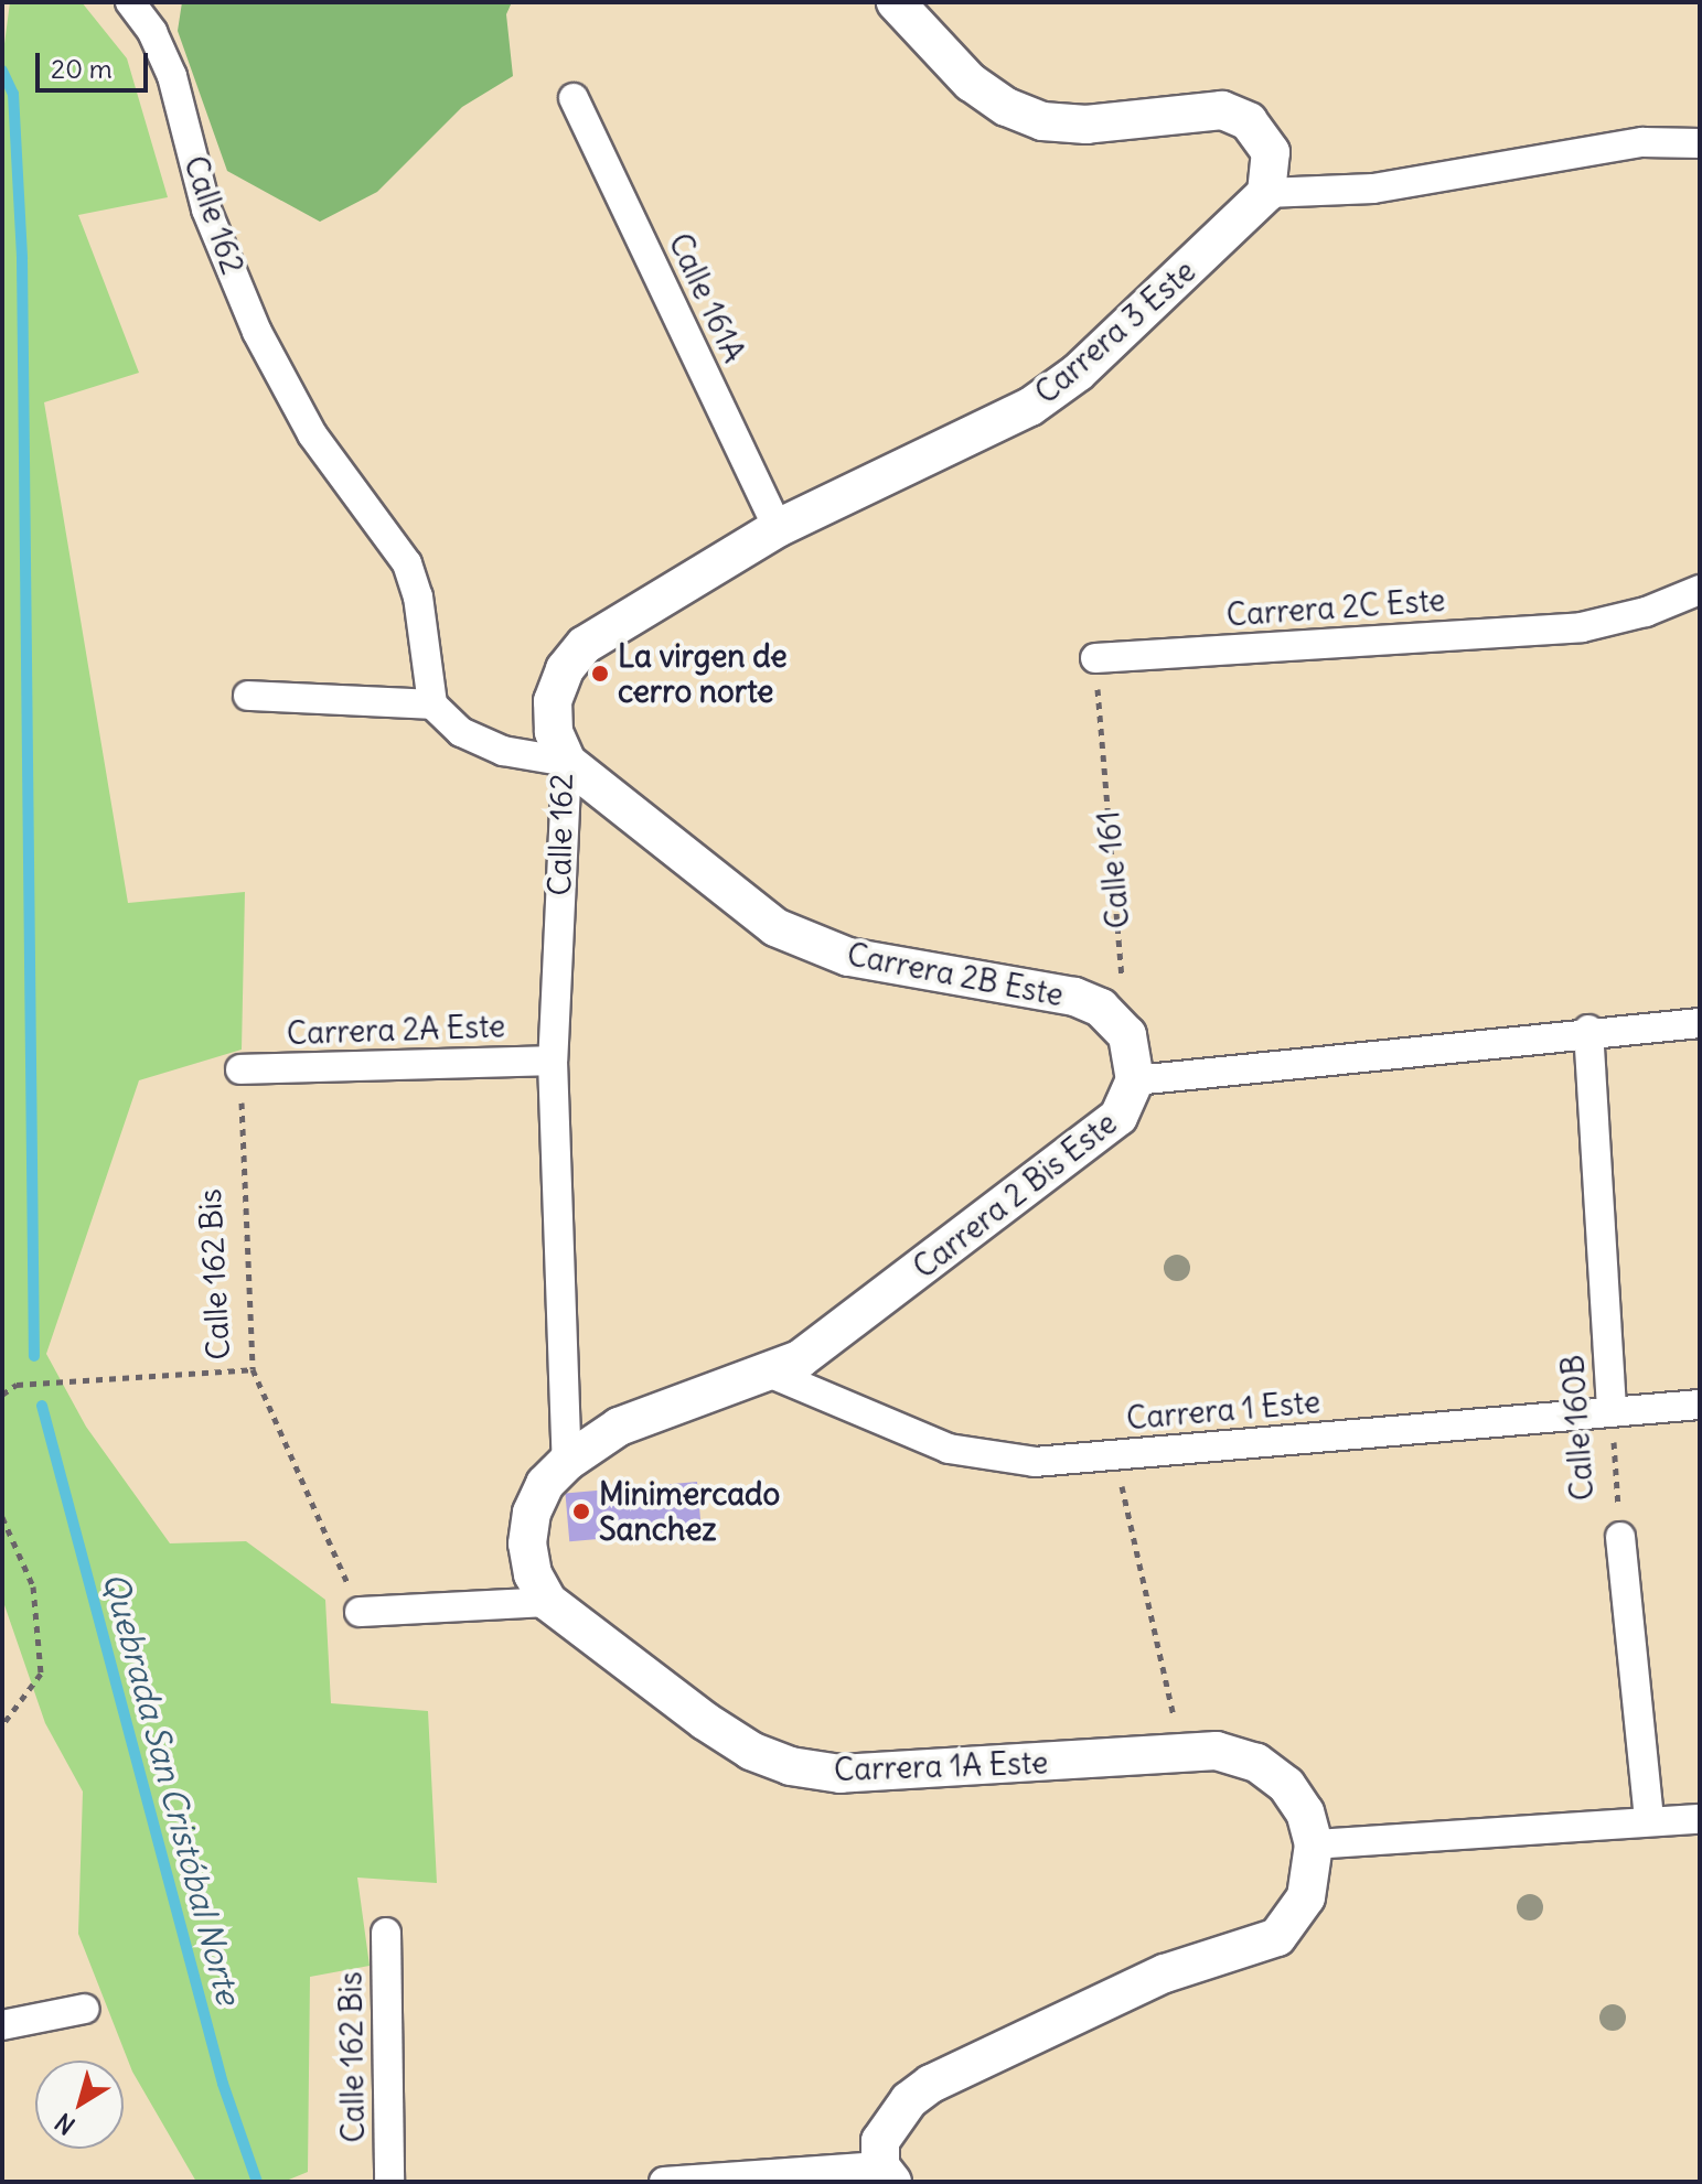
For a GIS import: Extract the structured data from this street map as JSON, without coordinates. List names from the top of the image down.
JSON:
{
  "streets": {
    "street": [
      "Calle 162",
      "Calle 161A",
      "Carrera 3 Este",
      "Carrera 2C Este",
      "Carrera 2B Este",
      "Carrera 2A Este",
      "Carrera 2 Bis Este",
      "Calle 162 Bis",
      "Carrera 1 Este",
      "Calle 160B",
      "Carrera 1A Este"
    ],
    "path": ["Calle 161"]
  },
  "crossings": [
    ["Calle 162", "Carrera 3 Este"],
    ["Calle 162", "Carrera 2B Este"],
    ["Calle 162", "Carrera 2A Este"],
    ["Calle 162", "Carrera 2 Bis Este"],
    ["Calle 161A", "Carrera 3 Este"],
    ["Carrera 3 Este", "Carrera 2B Este"],
    ["Carrera 2C Este", "Calle 161"],
    ["Calle 161", "Carrera 2B Este"],
    ["Carrera 2A Este", "Calle 162 Bis"],
    ["Carrera 2 Bis Este", "Carrera 1 Este"],
    ["Carrera 2 Bis Este", "Calle 160B"],
    ["Carrera 1 Este", "Calle 160B"]
  ],
  "water": ["Quebrada San Cristóbal Norte"],
  "places": ["La virgen de cerro norte", "Minimercado Sanchez"],
  "scale_bar": "20 m",
  "north": "bottom left"
}
